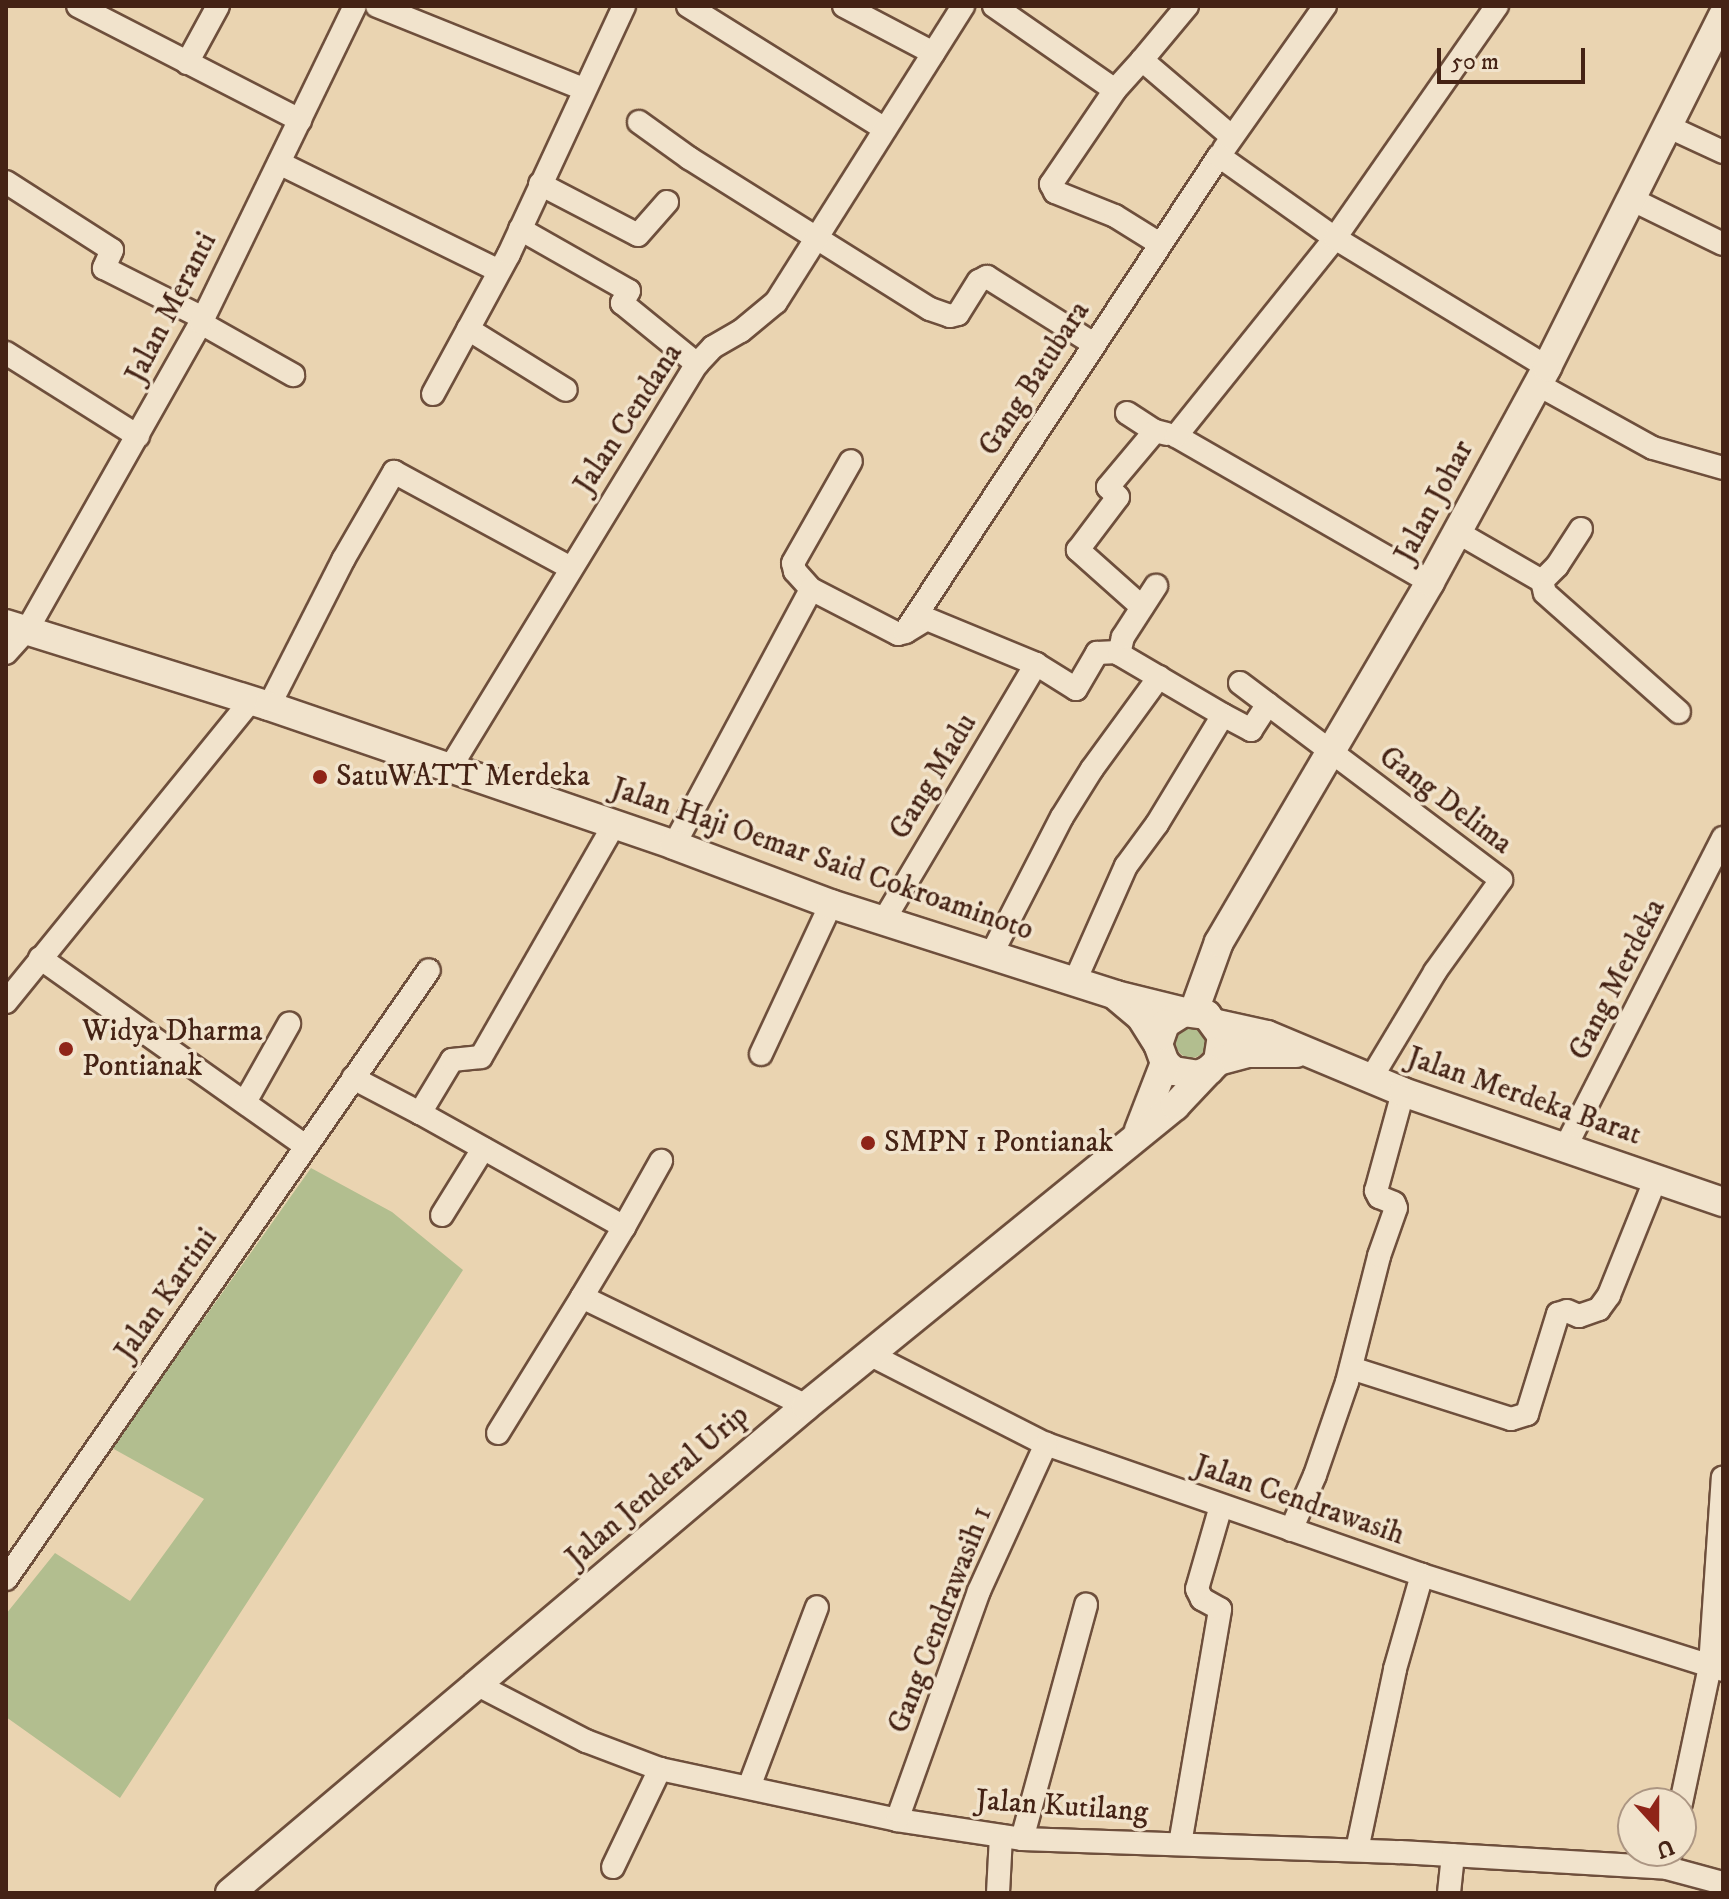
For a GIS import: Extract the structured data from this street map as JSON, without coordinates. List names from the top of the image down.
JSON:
{
  "streets": {
    "street": [
      "Jalan Meranti",
      "Gang Batubara",
      "Jalan Cendana",
      "Jalan Johar",
      "Gang Madu",
      "Gang Delima",
      "Jalan Haji Oemar Said Cokroaminoto",
      "Gang Merdeka",
      "Jalan Merdeka Barat",
      "Jalan Kartini",
      "Jalan Jenderal Urip",
      "Jalan Cendrawasih",
      "Gang Cendrawasih 1",
      "Jalan Kutilang"
    ]
  },
  "crossings": [
    ["Jalan Meranti", "Jalan Haji Oemar Said Cokroaminoto"],
    ["Jalan Cendana", "Jalan Haji Oemar Said Cokroaminoto"],
    ["Jalan Johar", "Gang Delima"],
    ["Jalan Johar", "Jalan Haji Oemar Said Cokroaminoto"],
    ["Jalan Johar", "Jalan Merdeka Barat"],
    ["Jalan Johar", "Jalan Jenderal Urip"],
    ["Gang Madu", "Jalan Haji Oemar Said Cokroaminoto"],
    ["Gang Delima", "Jalan Merdeka Barat"],
    ["Jalan Haji Oemar Said Cokroaminoto", "Jalan Merdeka Barat"],
    ["Jalan Haji Oemar Said Cokroaminoto", "Jalan Jenderal Urip"],
    ["Gang Merdeka", "Jalan Merdeka Barat"],
    ["Jalan Merdeka Barat", "Jalan Jenderal Urip"],
    ["Jalan Jenderal Urip", "Jalan Cendrawasih"],
    ["Jalan Jenderal Urip", "Jalan Kutilang"],
    ["Jalan Cendrawasih", "Gang Cendrawasih 1"],
    ["Gang Cendrawasih 1", "Jalan Kutilang"]
  ],
  "places": ["SatuWATT Merdeka", "Widya Dharma Pontianak", "SMPN 1 Pontianak"],
  "scale_bar": "50 m",
  "north": "bottom"
}
